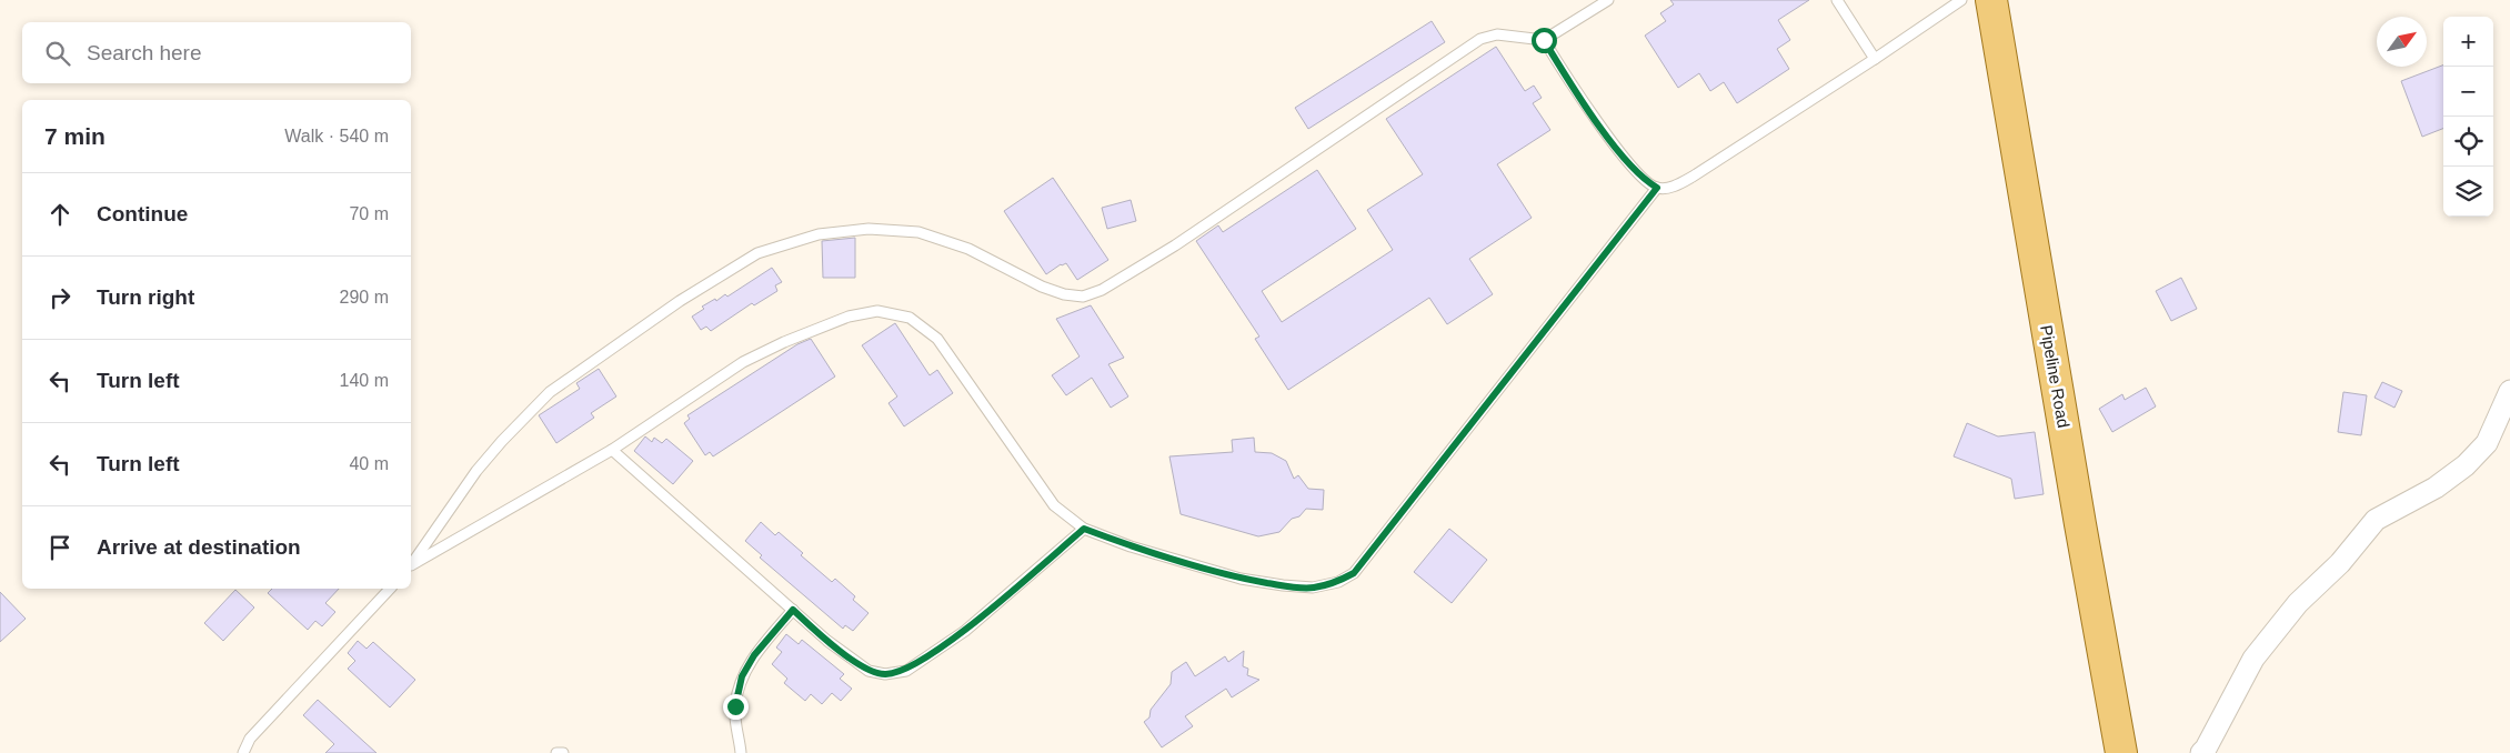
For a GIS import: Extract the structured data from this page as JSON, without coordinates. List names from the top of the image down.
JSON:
{
  "streets": {
    "main road": ["Pipeline Road"]
  },
  "north": "top right",
  "page": {
    "map_buttons": ["+", "−"],
    "search": "Search here",
    "heading": ["7 min", "Walk · 540 m"],
    "list": [
      ["Continue", "70 m"],
      ["Turn right", "290 m"],
      ["Turn left", "140 m"],
      ["Turn left", "40 m"],
      "Arrive at destination"
    ]
  }
}
